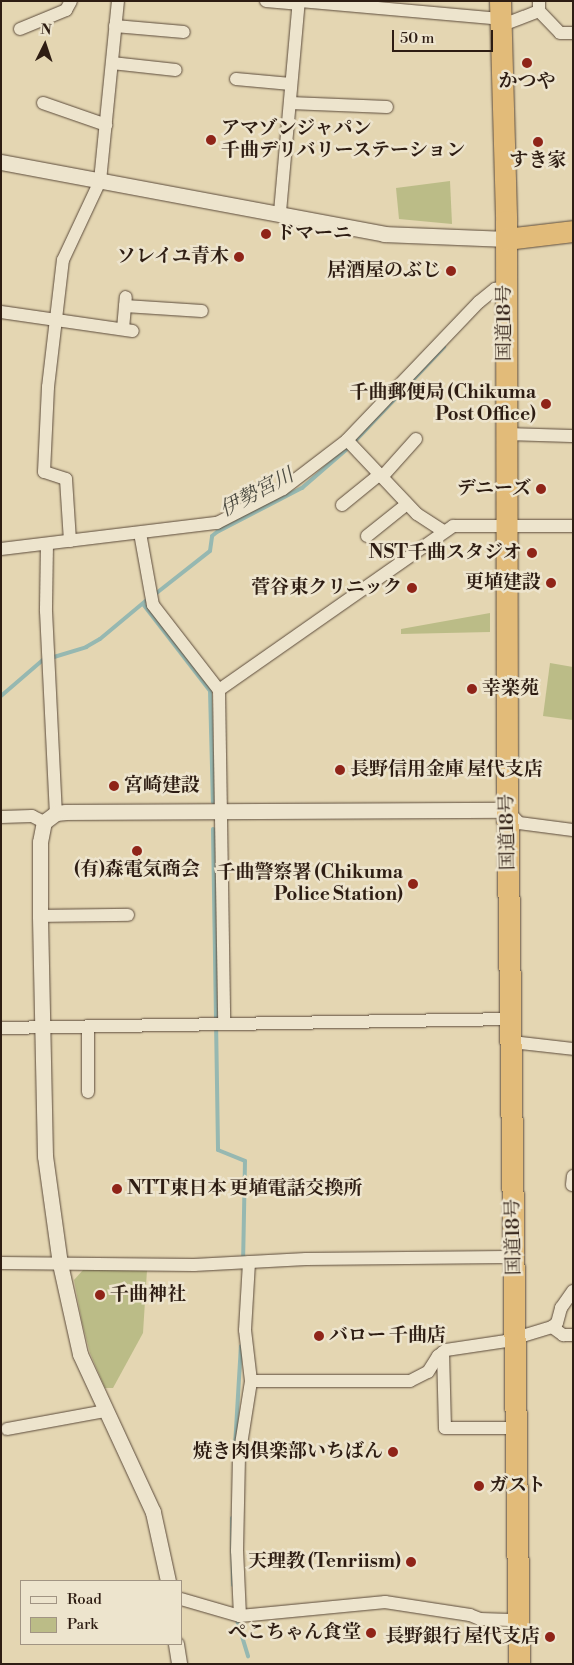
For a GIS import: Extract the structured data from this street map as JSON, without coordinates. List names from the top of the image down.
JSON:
{
  "streets": {
    "highway": ["国道18号"]
  },
  "water": ["伊勢宮川"],
  "places": [
    "かつや",
    "アマゾンジャパン 千曲デリバリーステーション",
    "すき家",
    "ドマーニ",
    "ソレイユ青木",
    "居酒屋のぶじ",
    "千曲郵便局 (Chikuma Post Office)",
    "デニーズ",
    "NST千曲スタジオ",
    "更埴建設",
    "菅谷東クリニック",
    "幸楽苑",
    "長野信用金庫 屋代支店",
    "宮崎建設",
    "(有)森電気商会",
    "千曲警察署 (Chikuma Police Station)",
    "NTT東日本 更埴電話交換所",
    "千曲神社",
    "バロー 千曲店",
    "焼き肉倶楽部いちばん",
    "ガスト",
    "天理教 (Tenriism)",
    "ぺこちゃん食堂",
    "長野銀行 屋代支店"
  ],
  "legend": ["Road", "Park"],
  "scale_bar": "50 m",
  "north": "top"
}
